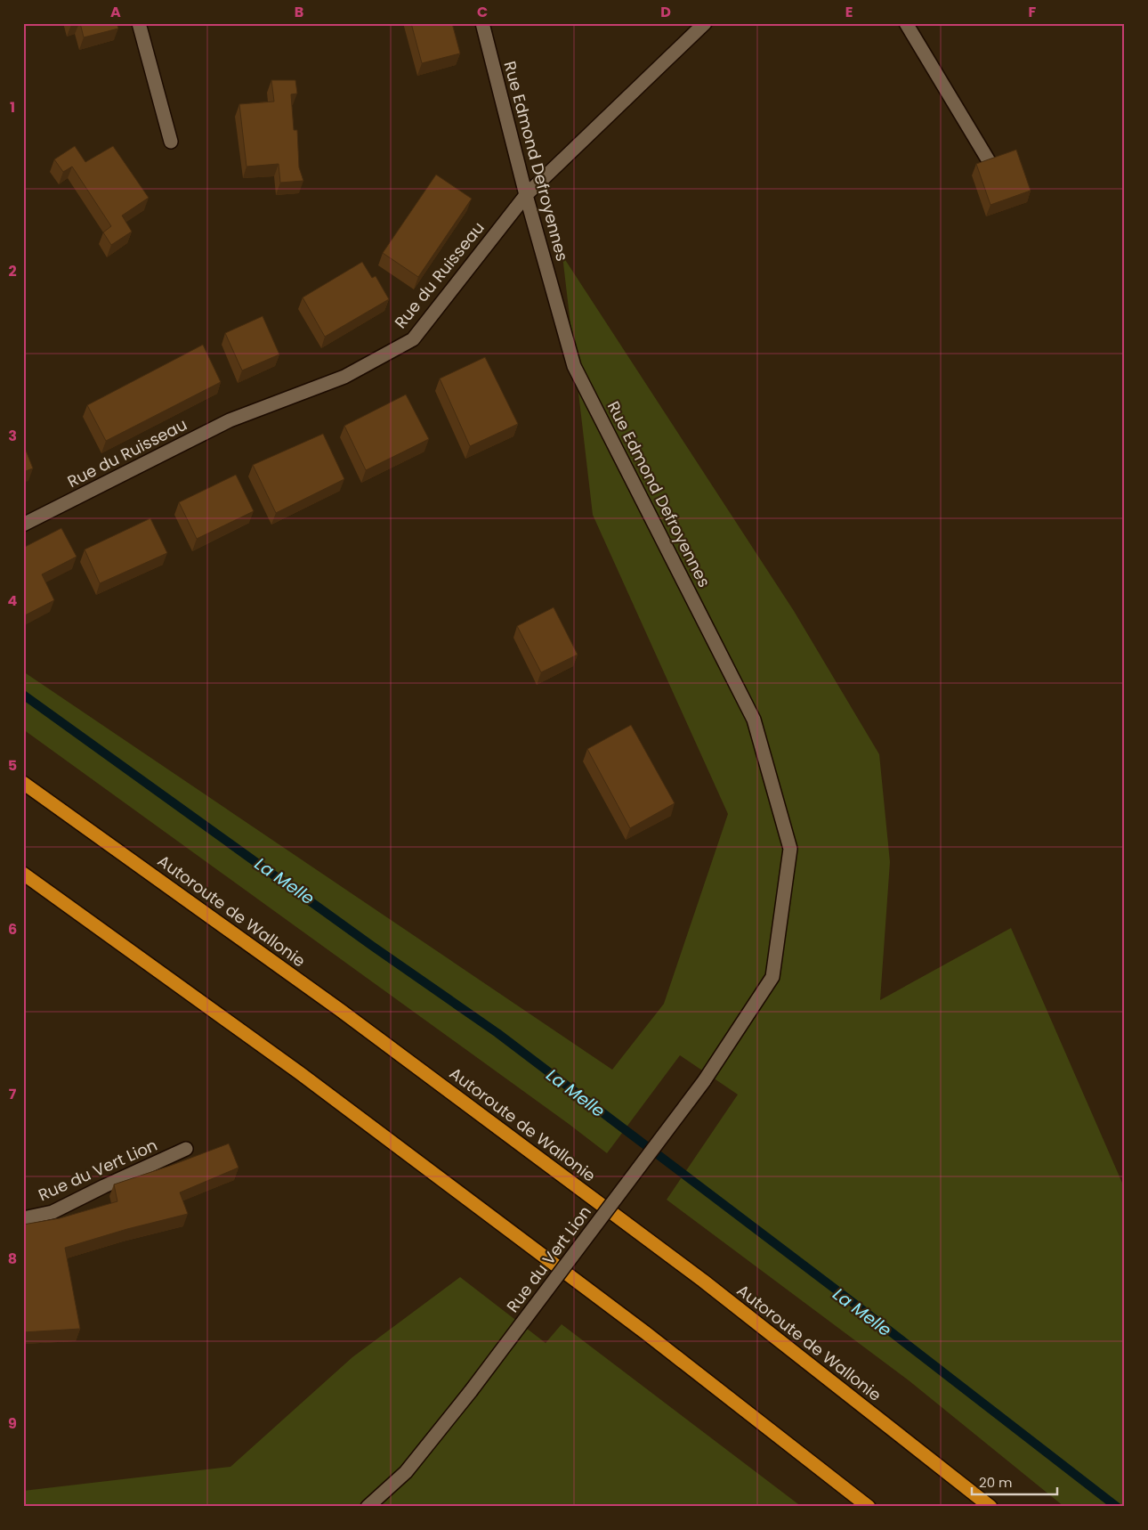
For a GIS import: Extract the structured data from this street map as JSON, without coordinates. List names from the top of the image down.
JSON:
{
  "streets": {
    "highway": ["Autoroute de Wallonie"],
    "street": ["Rue Edmond Defroyennes", "Rue du Ruisseau", "Rue du Vert Lion"]
  },
  "crossings": [
    ["Rue Edmond Defroyennes", "Rue du Ruisseau"],
    ["Rue Edmond Defroyennes", "Rue du Vert Lion"]
  ],
  "water": ["La Melle"],
  "scale_bar": "20 m",
  "grid": {
    "columns": [
      "A",
      "B",
      "C",
      "D",
      "E",
      "F"
    ],
    "rows": [
      "1",
      "2",
      "3",
      "4",
      "5",
      "6",
      "7",
      "8",
      "9"
    ]
  }
}
